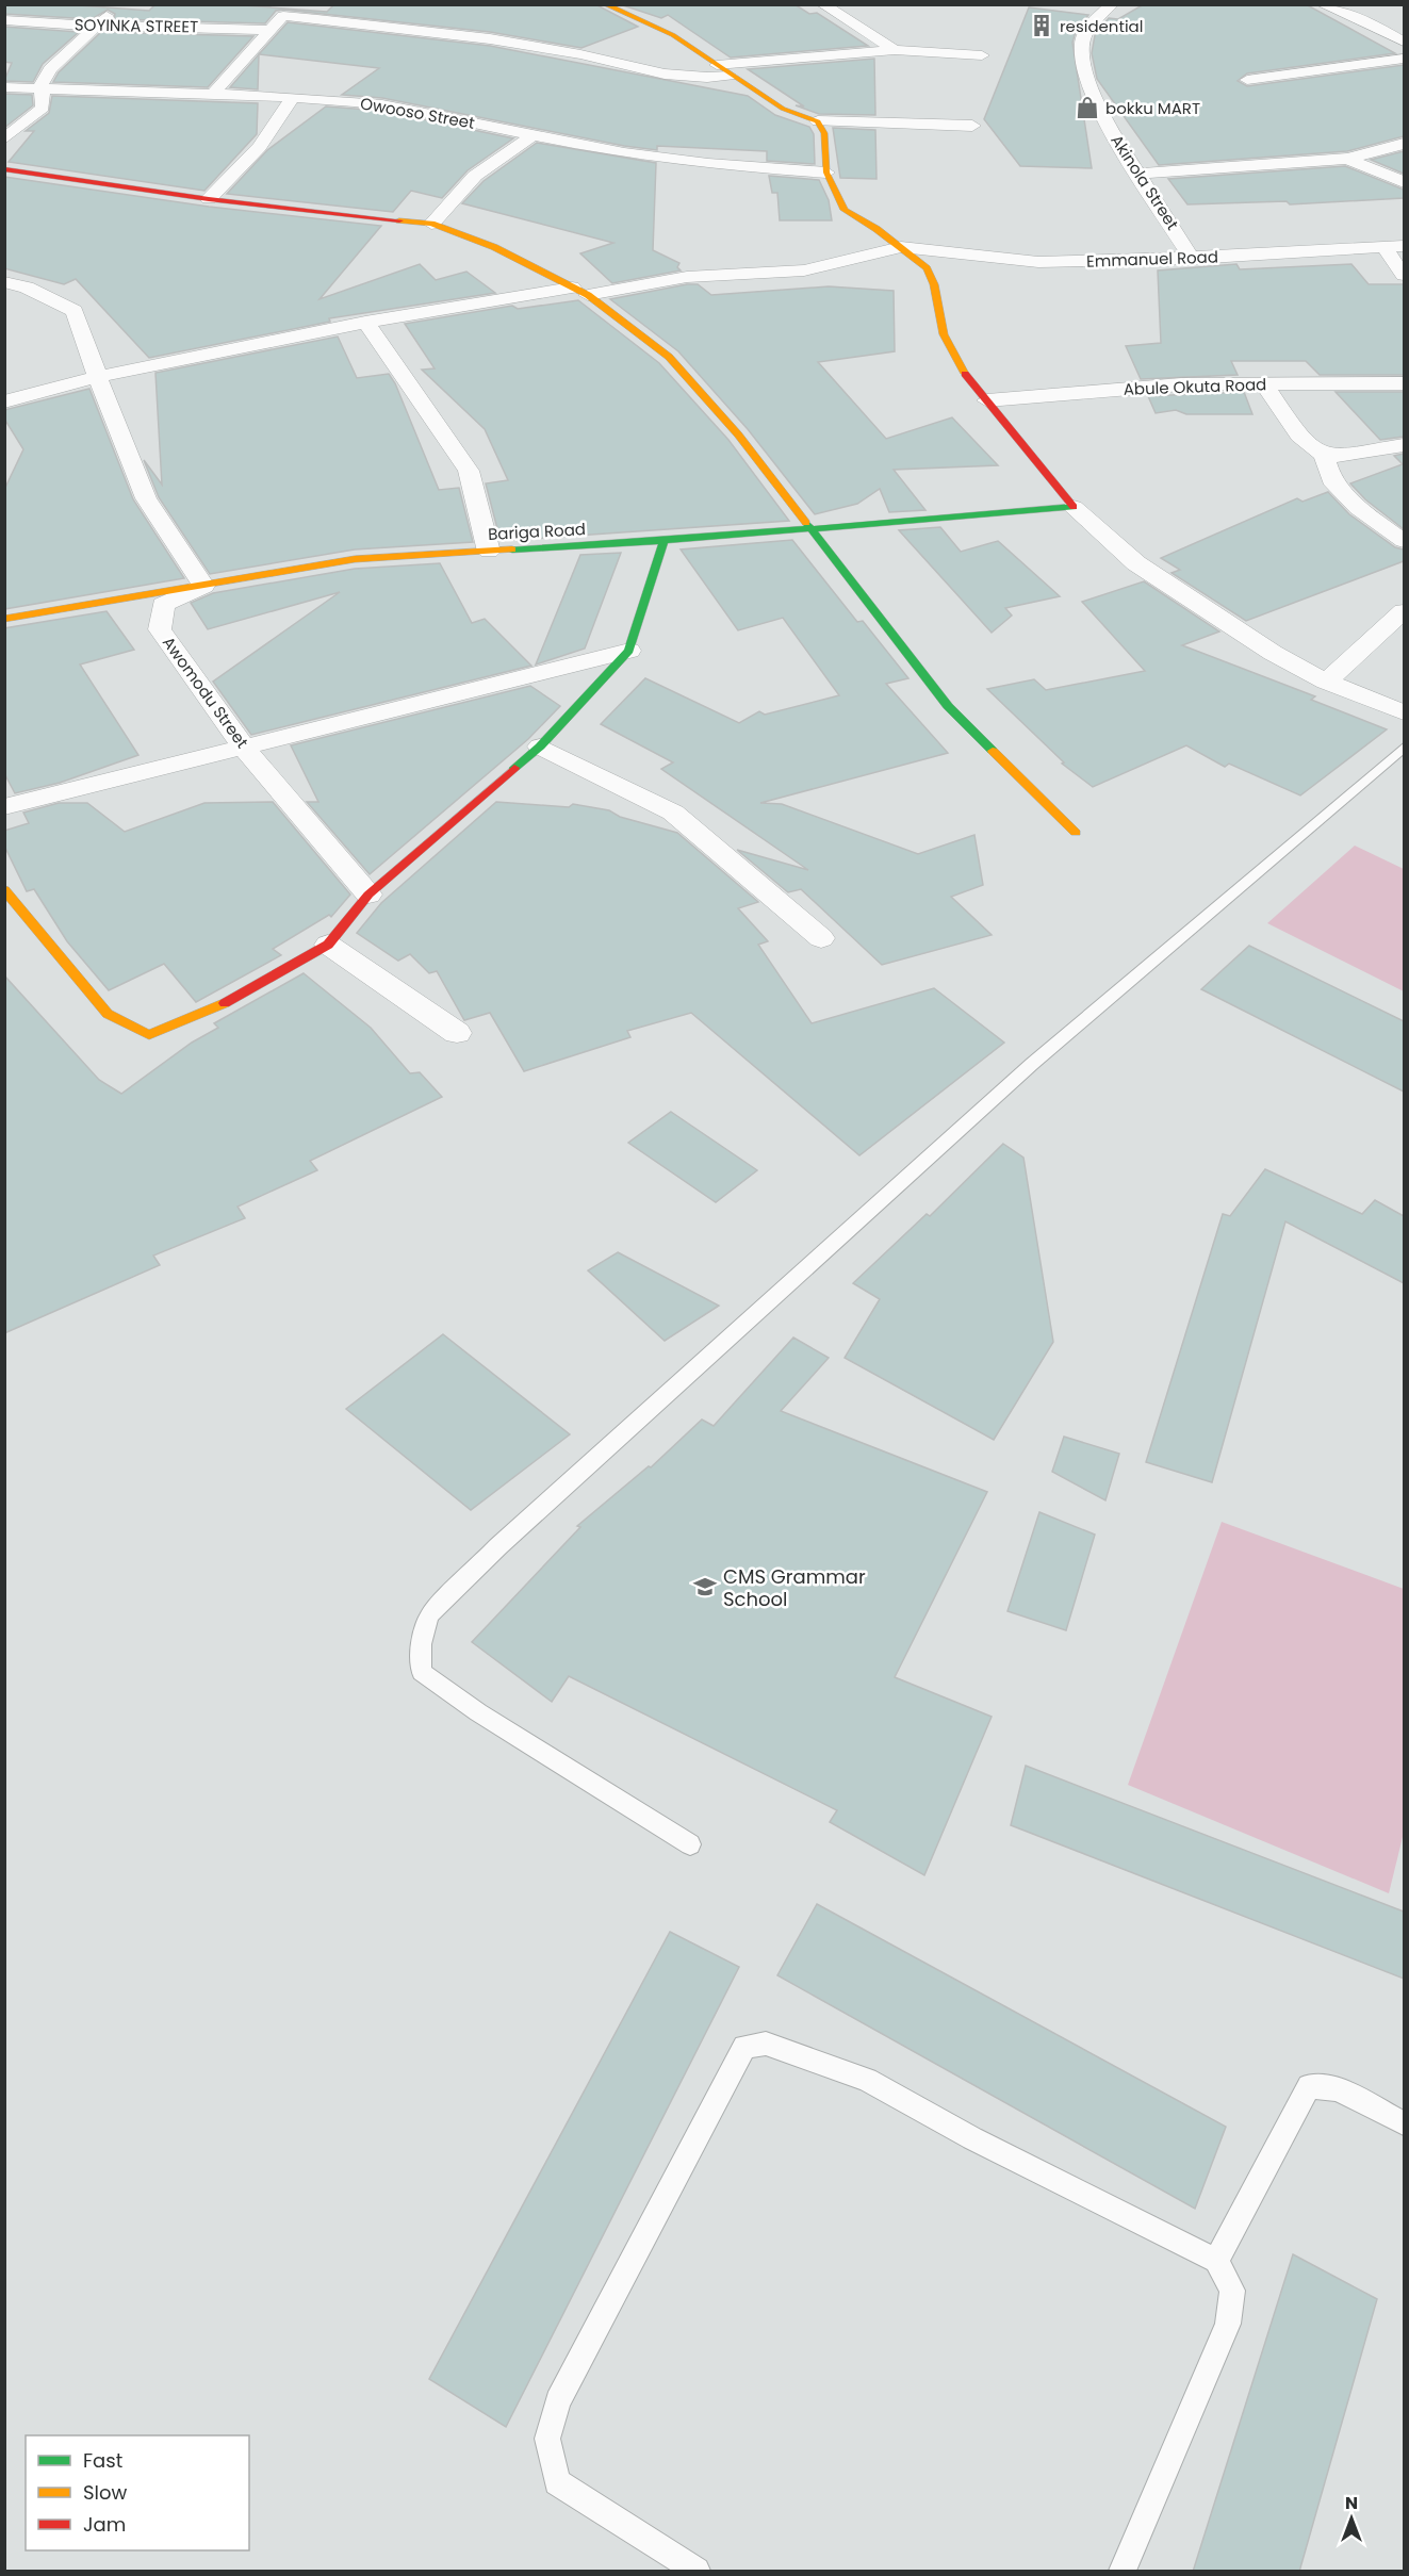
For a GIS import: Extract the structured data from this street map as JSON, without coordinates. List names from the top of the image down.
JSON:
{
  "streets": {
    "street": [
      "SOYINKA STREET",
      "Owooso Street",
      "Akinola Street",
      "Emmanuel Road",
      "Abule Okuta Road",
      "Bariga Road",
      "Awomodu Street"
    ]
  },
  "crossings": [
    ["Akinola Street", "Emmanuel Road"],
    ["Bariga Road", "Awomodu Street"]
  ],
  "places": {
    "building": ["residential"],
    "shop": ["bokku MART"],
    "school or university": ["CMS Grammar School"]
  },
  "legend": ["Fast", "Slow", "Jam"],
  "north": "top"
}
